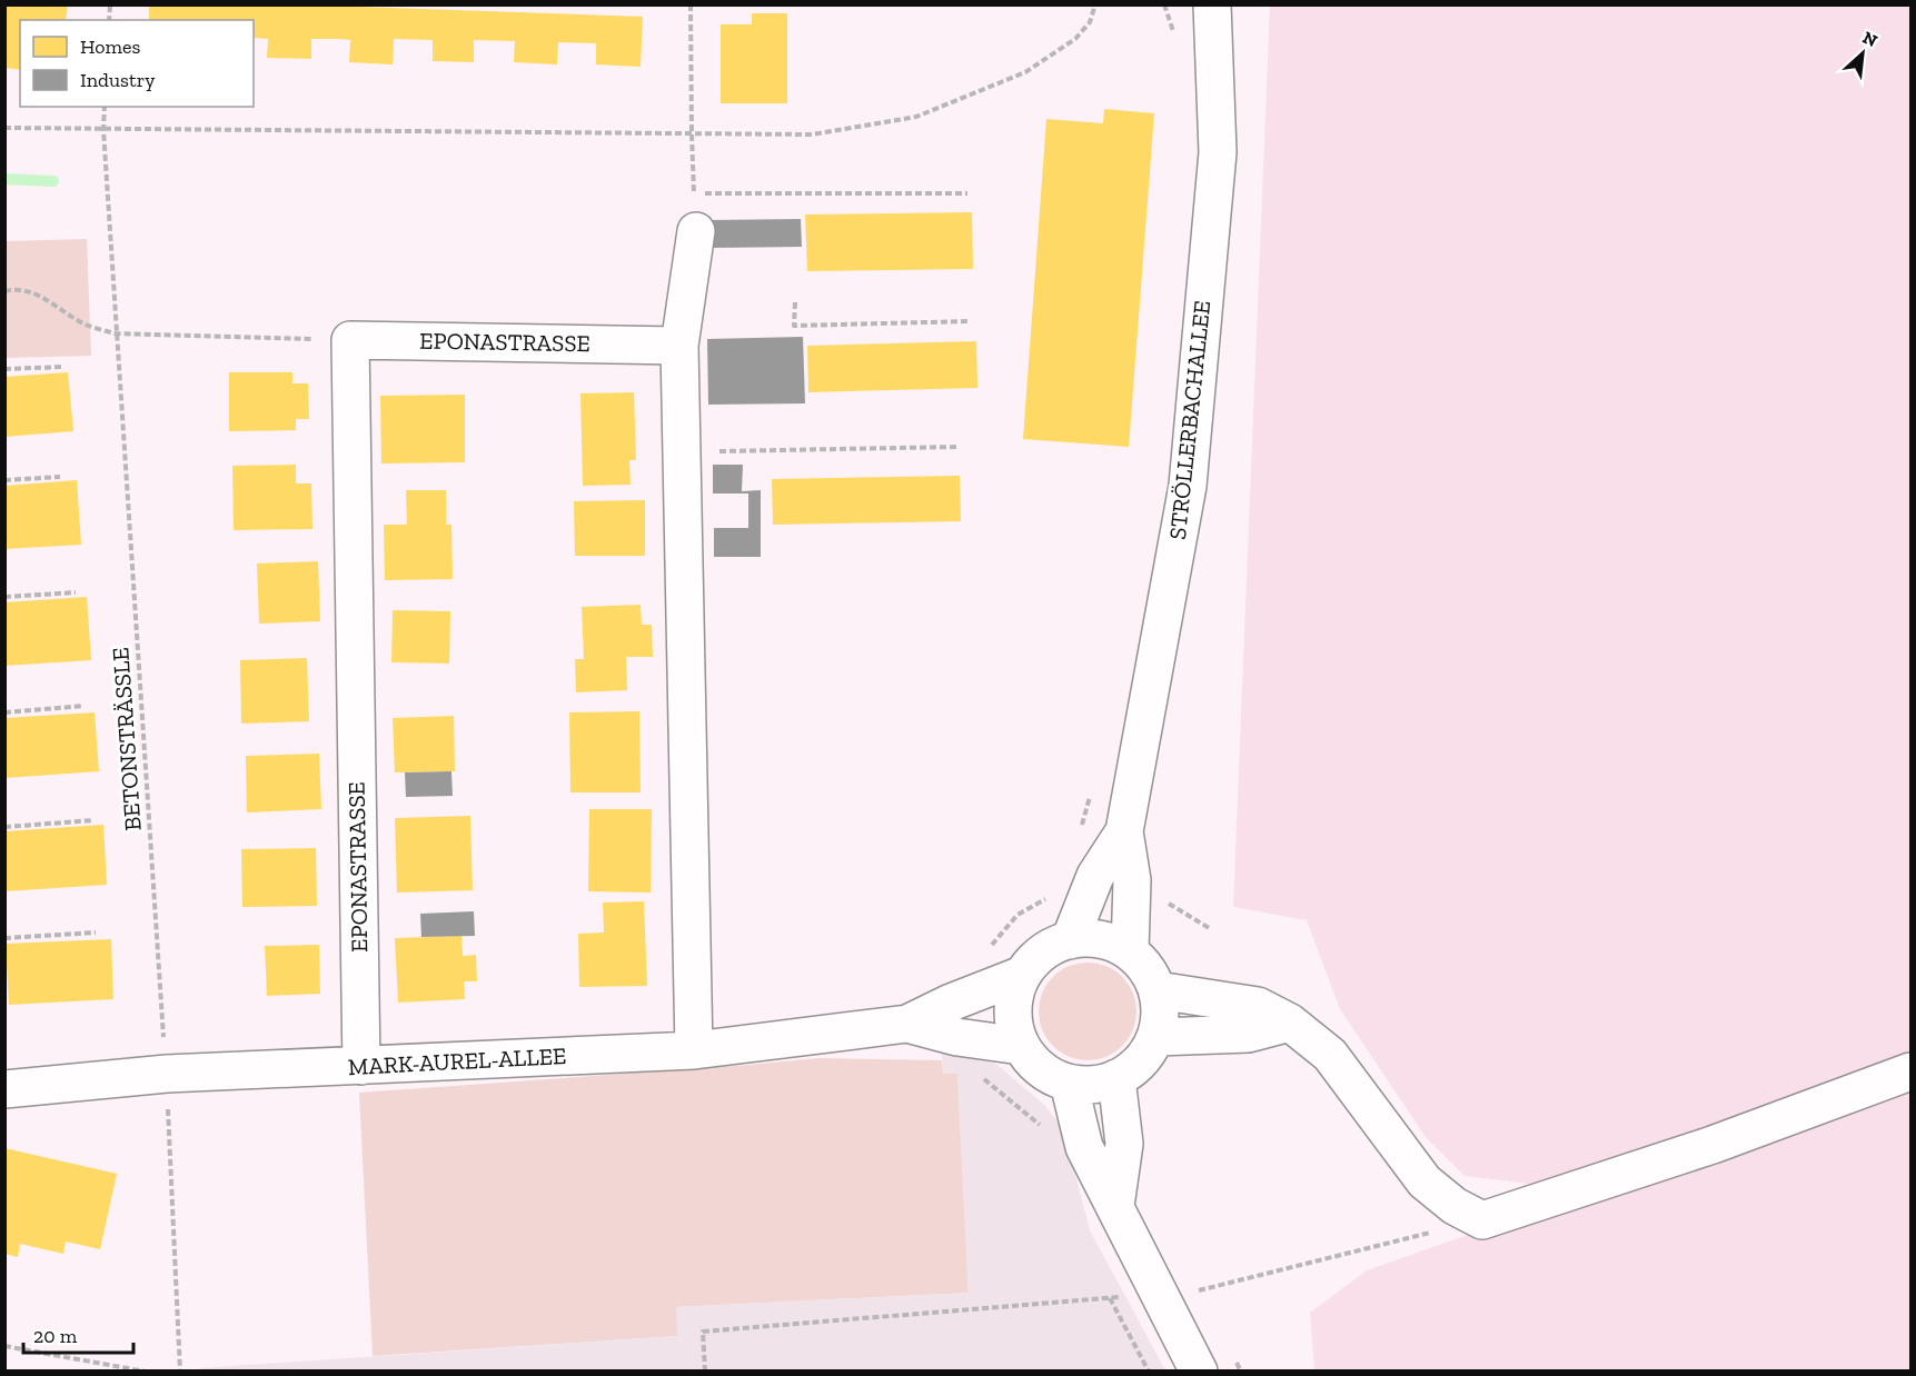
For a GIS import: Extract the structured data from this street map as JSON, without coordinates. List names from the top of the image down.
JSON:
{
  "streets": {
    "street": ["EPONASTRASSE", "STRÖLLERBACHALLEE", "MARK-AUREL-ALLEE"],
    "path": ["BETONSTRÄSSLE"]
  },
  "crossings": [
    ["EPONASTRASSE", "MARK-AUREL-ALLEE"],
    ["STRÖLLERBACHALLEE", "MARK-AUREL-ALLEE"],
    ["BETONSTRÄSSLE", "MARK-AUREL-ALLEE"]
  ],
  "legend": ["Homes", "Industry"],
  "scale_bar": "20 m",
  "north": "top right"
}
